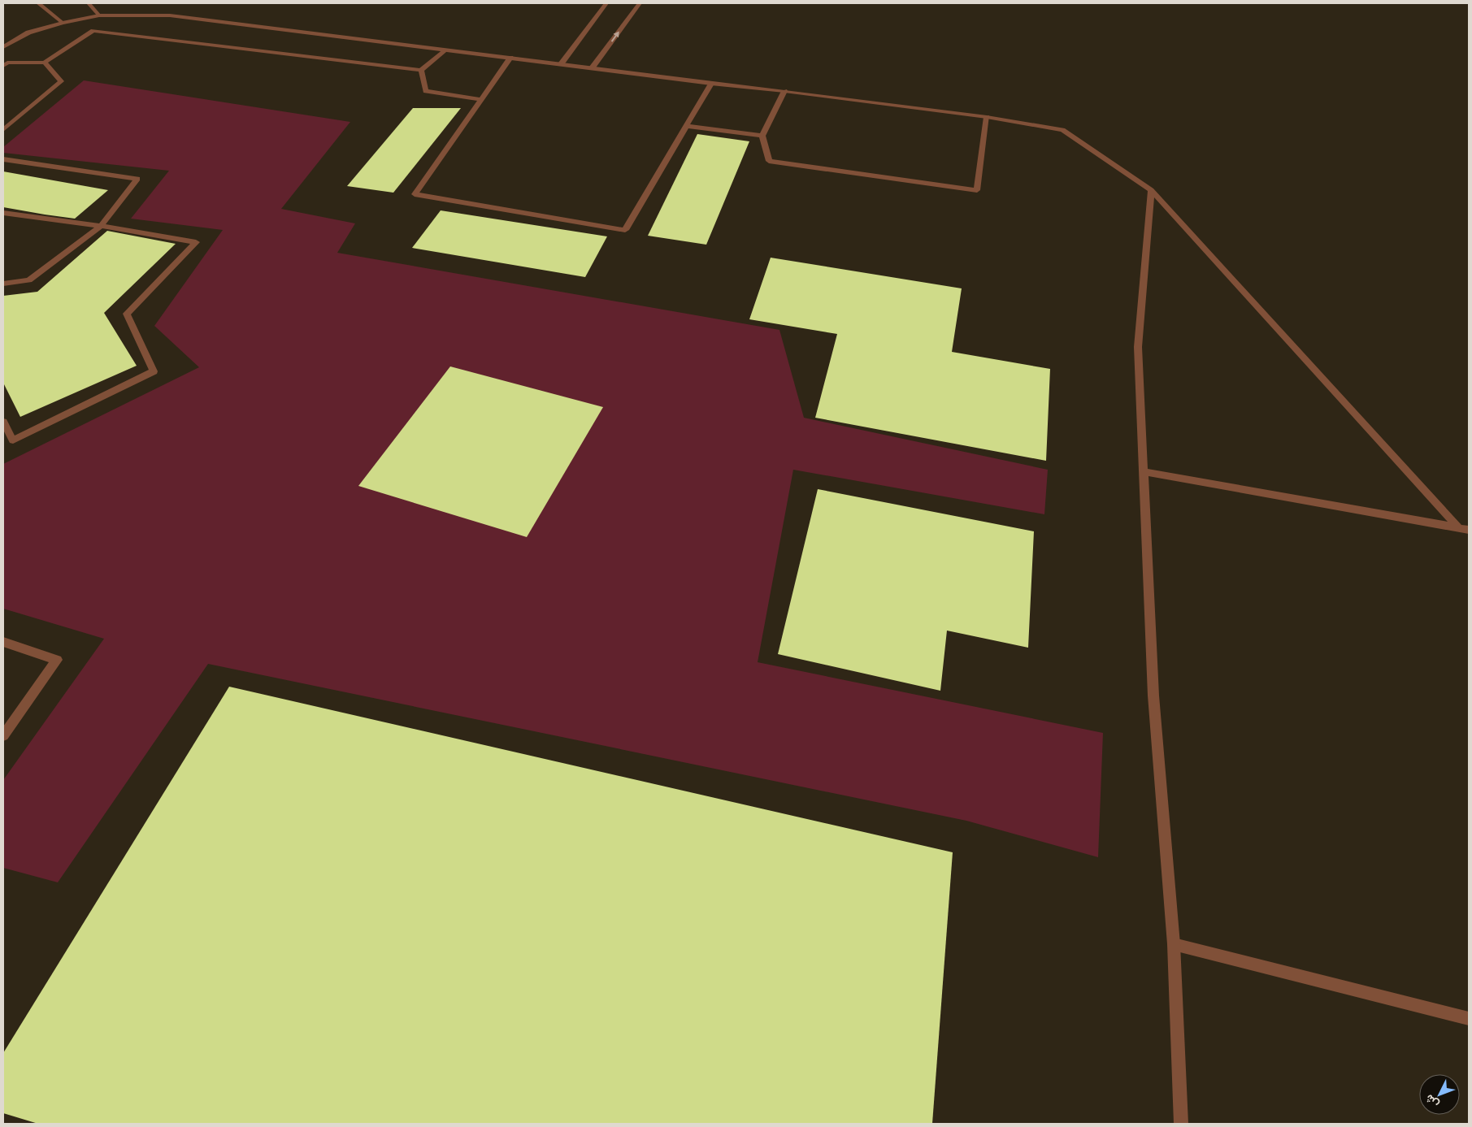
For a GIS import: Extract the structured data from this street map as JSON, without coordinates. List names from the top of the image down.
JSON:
{
  "north": "bottom left"
}
